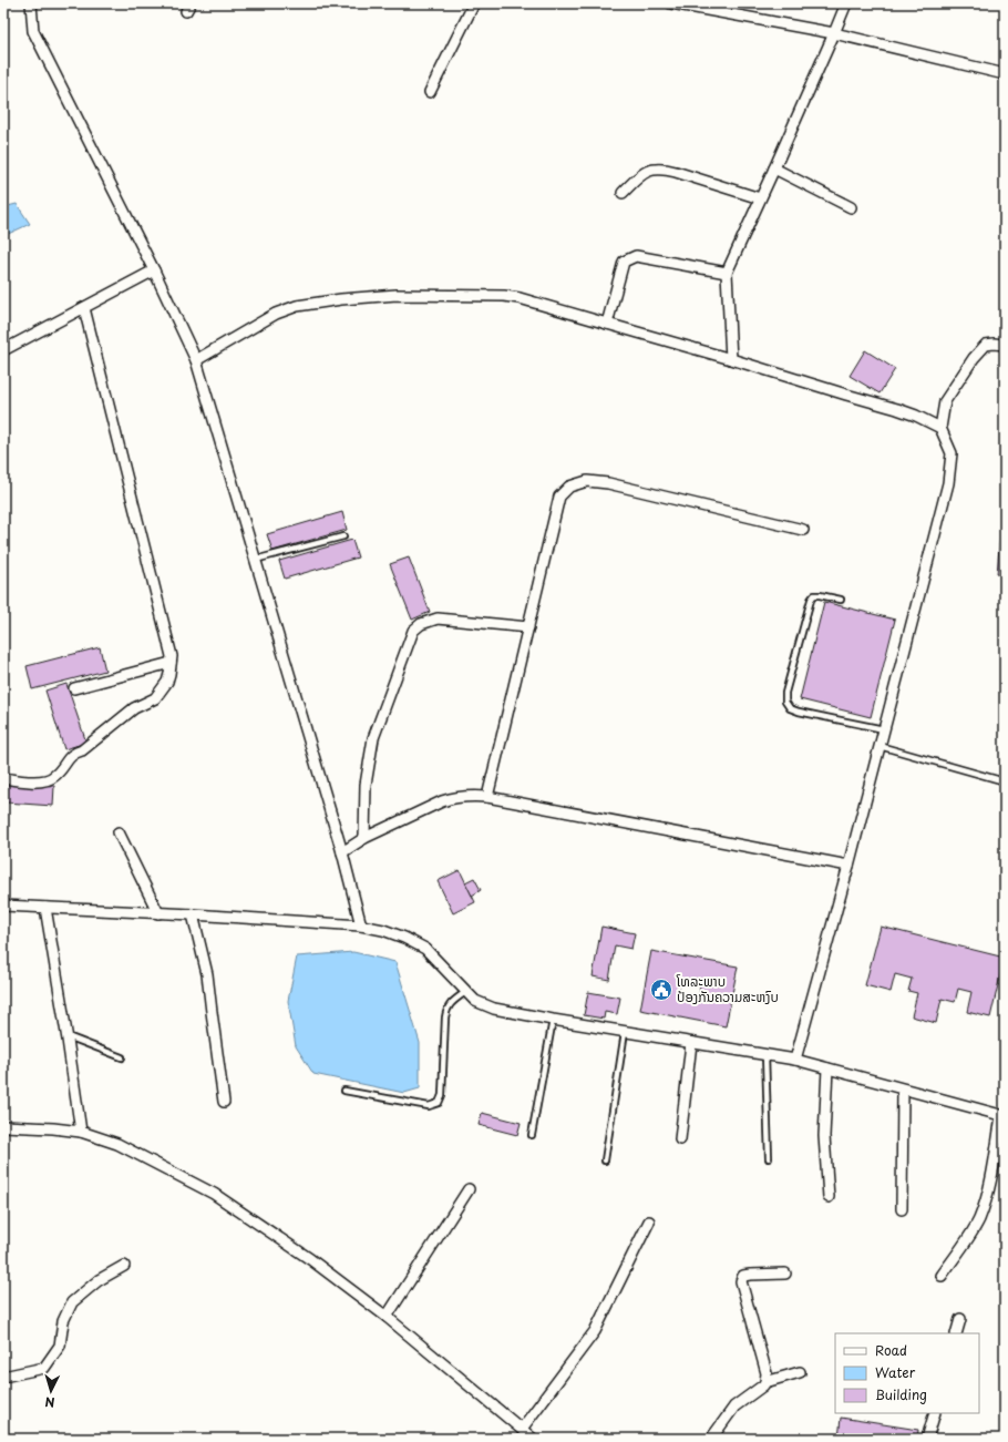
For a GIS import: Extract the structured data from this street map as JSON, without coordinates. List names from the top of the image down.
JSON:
{
  "places": {
    "public building": ["ໂທລະພາບ ປ້ອງກັນຄວາມສະຫງົບ"]
  },
  "legend": ["Road", "Water", "Building"],
  "north": "bottom"
}
